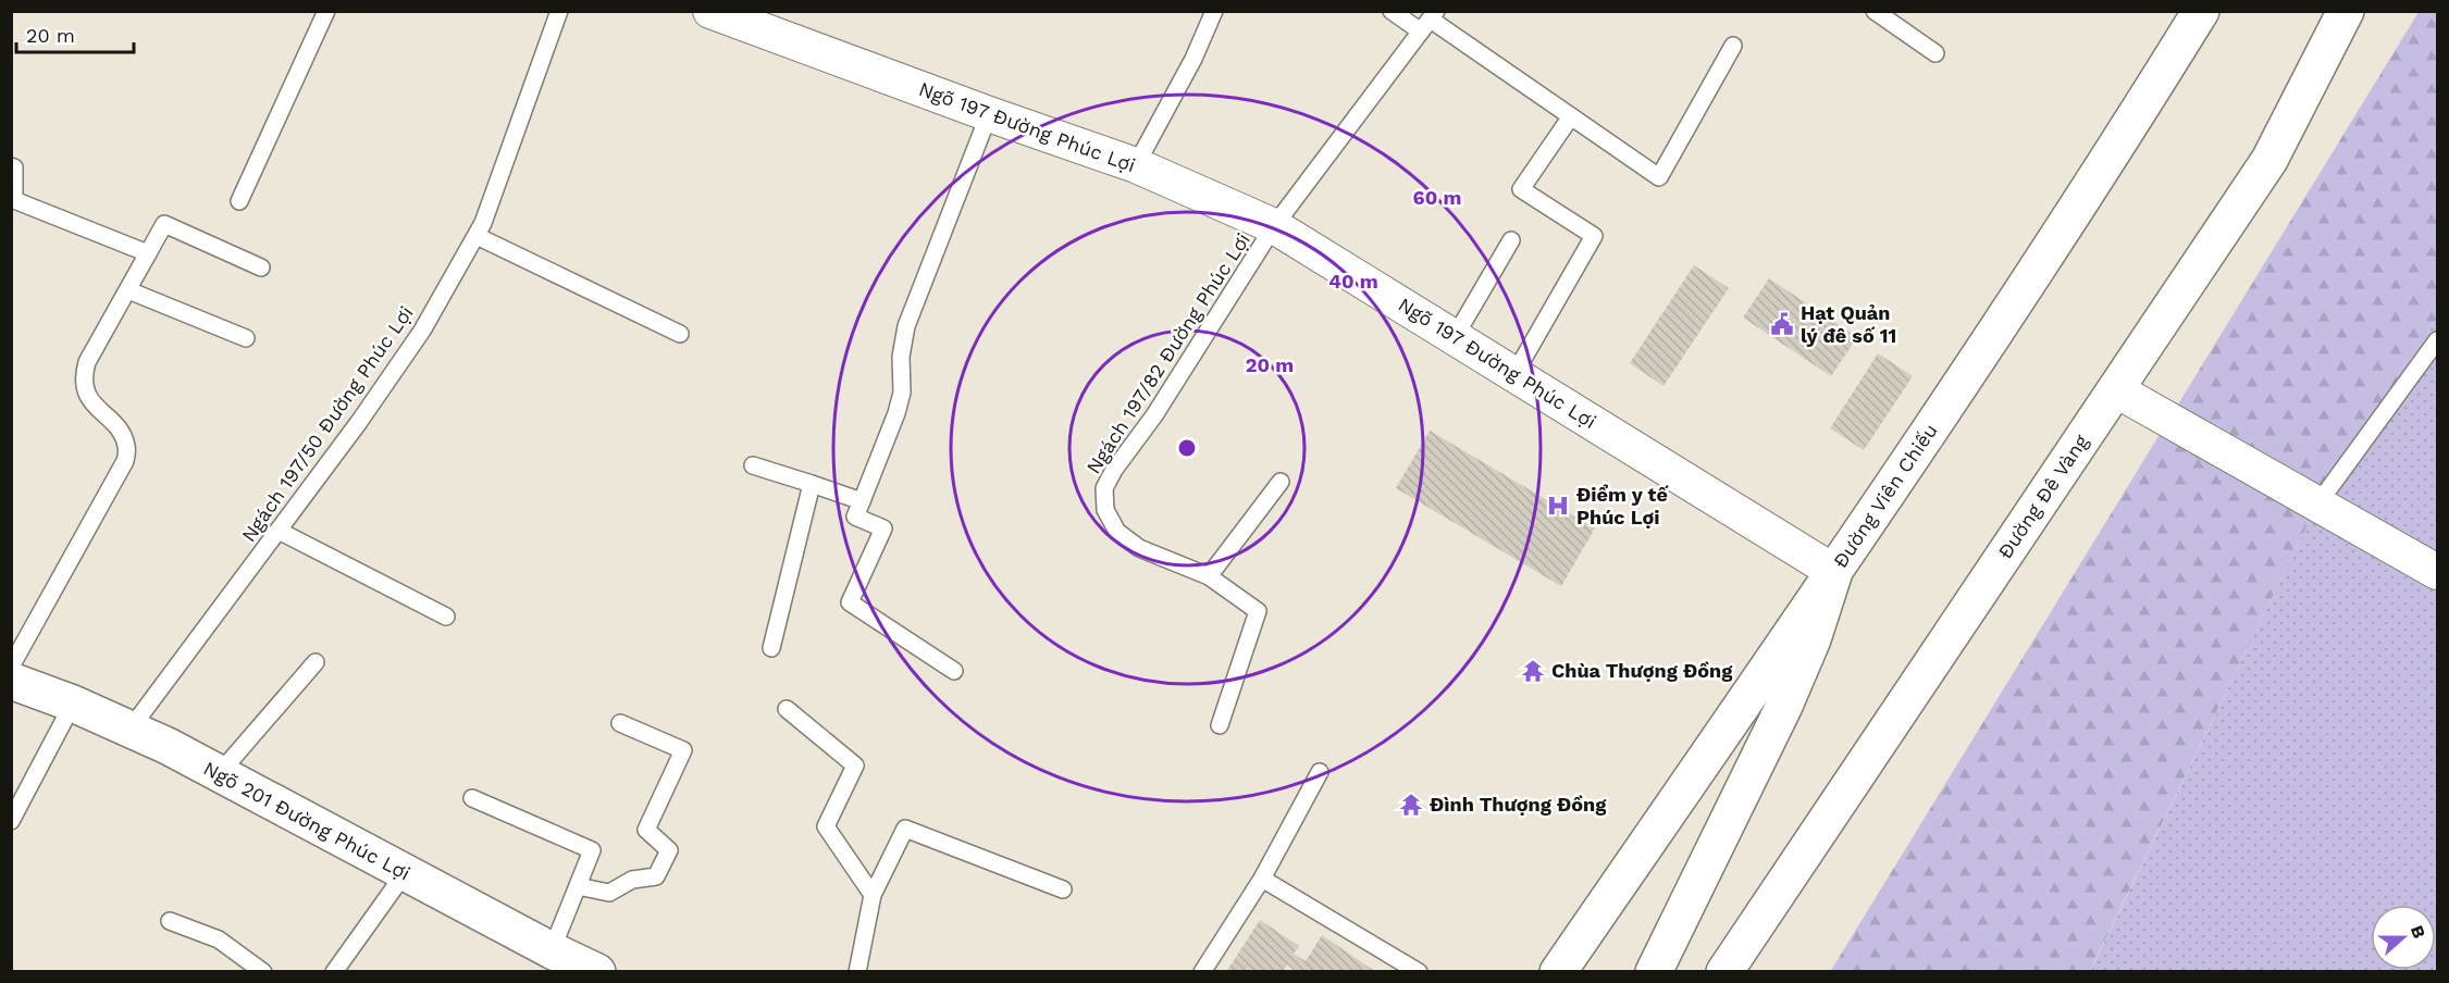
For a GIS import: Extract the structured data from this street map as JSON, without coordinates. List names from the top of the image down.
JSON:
{
  "streets": {
    "main road": ["Đường Viên Chiếu", "Đường Đê Vàng", "Ngõ 201 Đường Phúc Lợi"],
    "street": ["Ngõ 197 Đường Phúc Lợi"],
    "lane": ["Ngách 197/82 Đường Phúc Lợi", "Ngách 197/50 Đường Phúc Lợi"]
  },
  "crossings": [
    ["Ngõ 197 Đường Phúc Lợi", "Ngách 197/82 Đường Phúc Lợi"],
    ["Ngõ 197 Đường Phúc Lợi", "Đường Viên Chiếu"],
    ["Ngách 197/50 Đường Phúc Lợi", "Ngõ 201 Đường Phúc Lợi"]
  ],
  "places": {
    "public building": ["Hạt Quản lý đê số 11"],
    "hospital": ["Điểm y tế Phúc Lợi"],
    "temple": ["Chùa Thượng Đồng", "Đình Thượng Đồng"]
  },
  "scale_bar": "20 m",
  "north": "right",
  "rings": ["60 m", "40 m", "20 m"]
}
